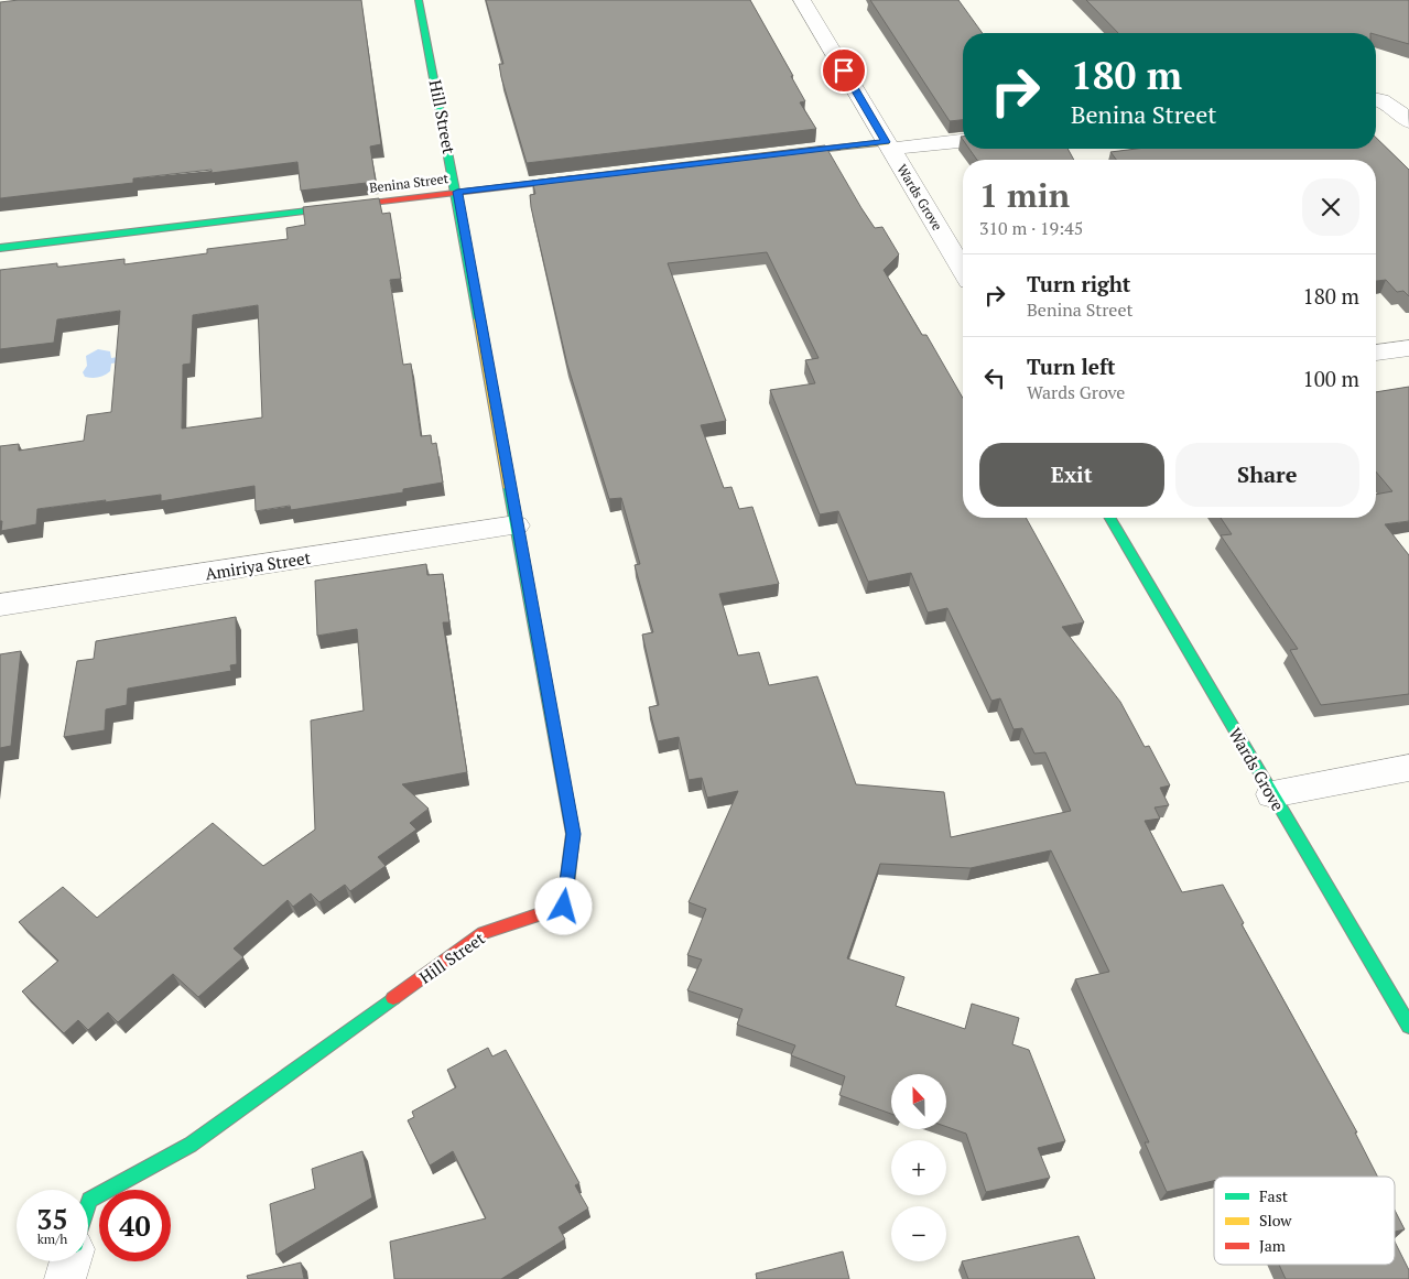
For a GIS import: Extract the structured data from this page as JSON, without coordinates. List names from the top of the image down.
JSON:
{
  "streets": {
    "street": [
      "Hill Street",
      "Benina Street",
      "Wards Grove",
      "Amiriya Street"
    ]
  },
  "crossings": [
    ["Hill Street", "Benina Street"],
    ["Hill Street", "Amiriya Street"]
  ],
  "legend": ["Fast", "Slow", "Jam"],
  "north": "top",
  "page": {
    "turn": ["180 m", "Benina Street"],
    "heading": ["1 min", "310 m · 19:45"],
    "list": [
      {
        "name": "Turn right",
        "note": "Benina Street",
        "value": "180 m"
      },
      {
        "name": "Turn left",
        "note": "Wards Grove",
        "value": "100 m"
      }
    ],
    "buttons": ["Exit", "Share"],
    "map_buttons": ["+", "−"],
    "speed": "35 km/h",
    "limit": "40"
  }
}
